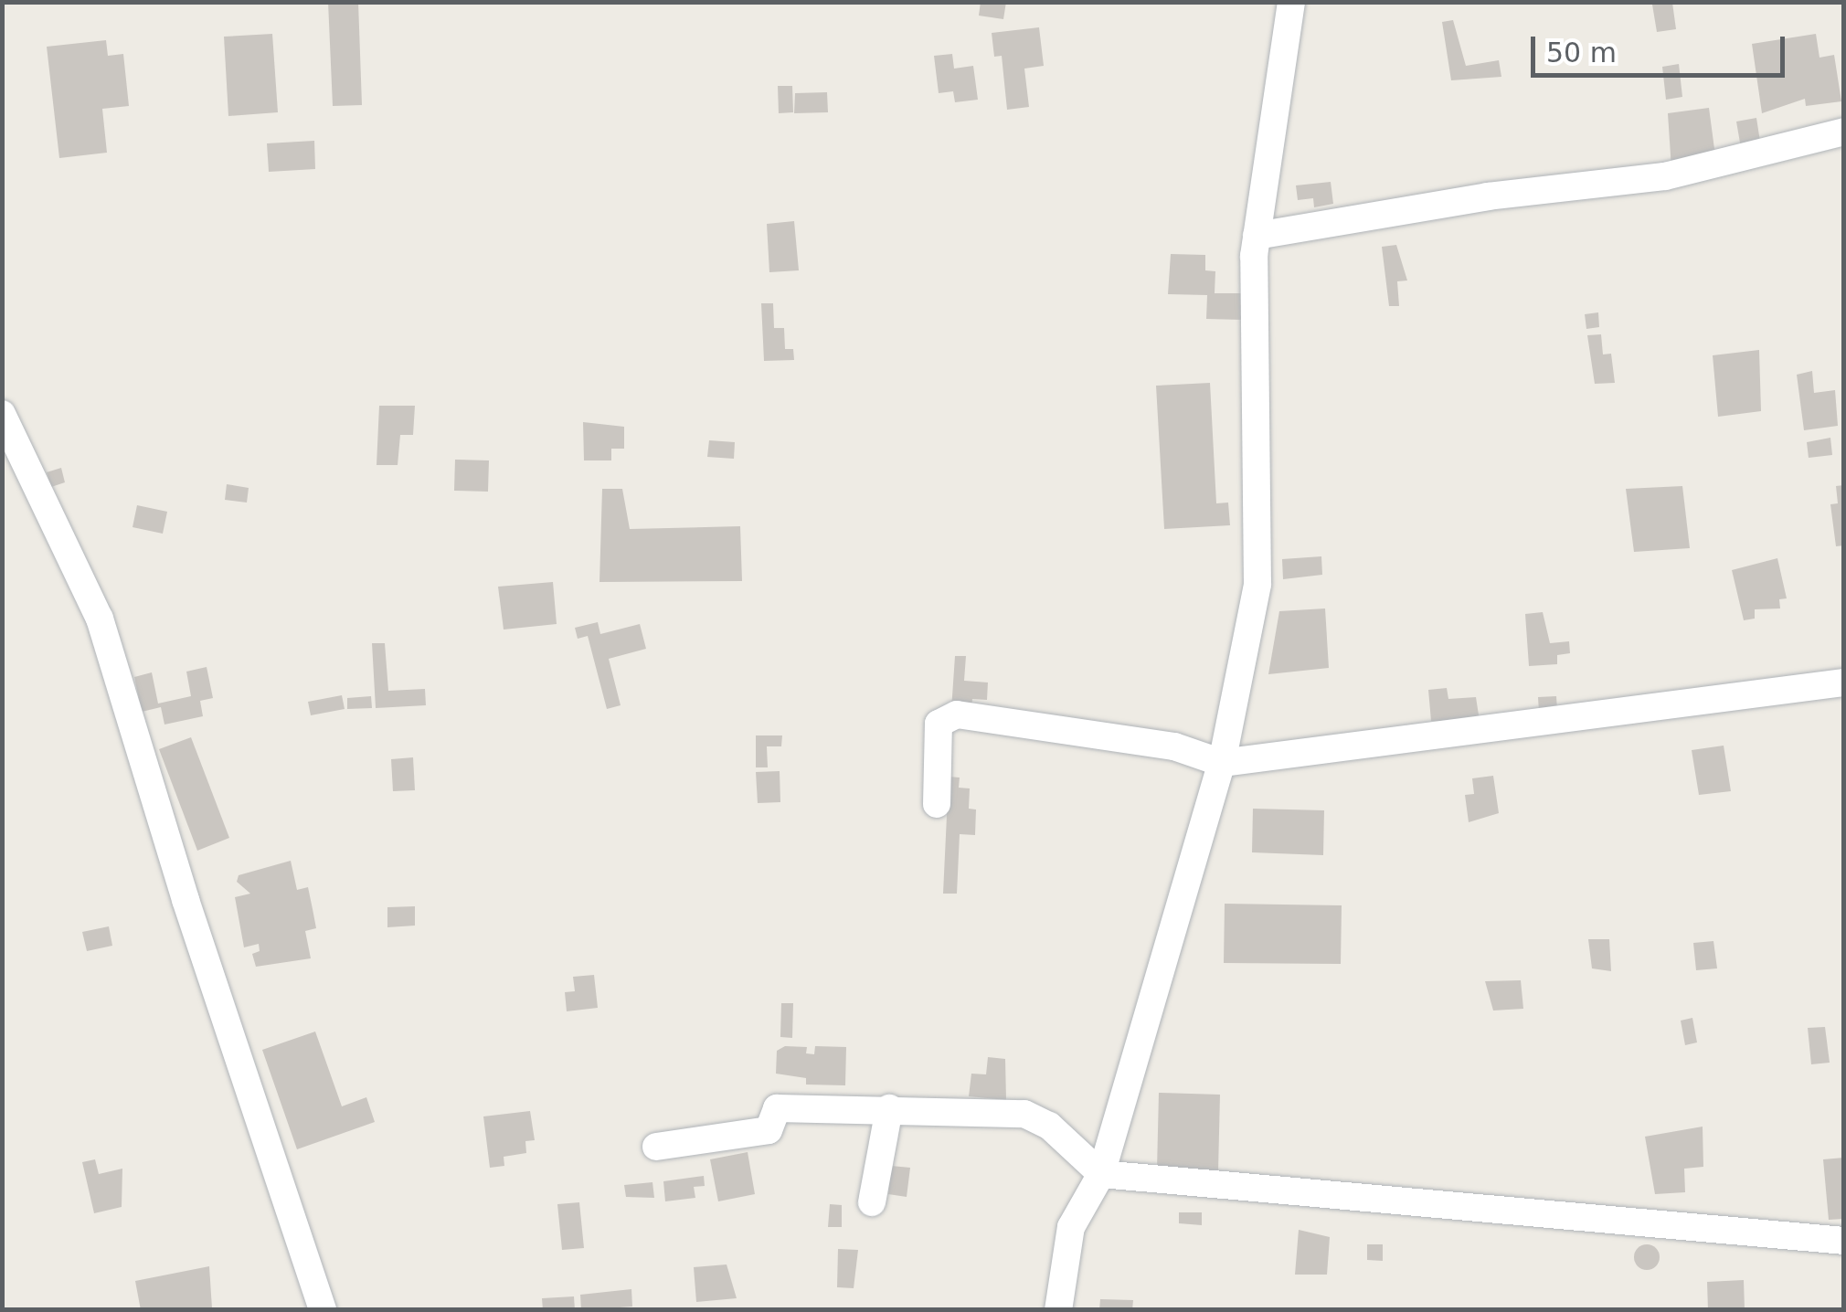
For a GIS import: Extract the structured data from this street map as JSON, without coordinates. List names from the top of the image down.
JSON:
{
  "scale_bar": "50 m"
}
